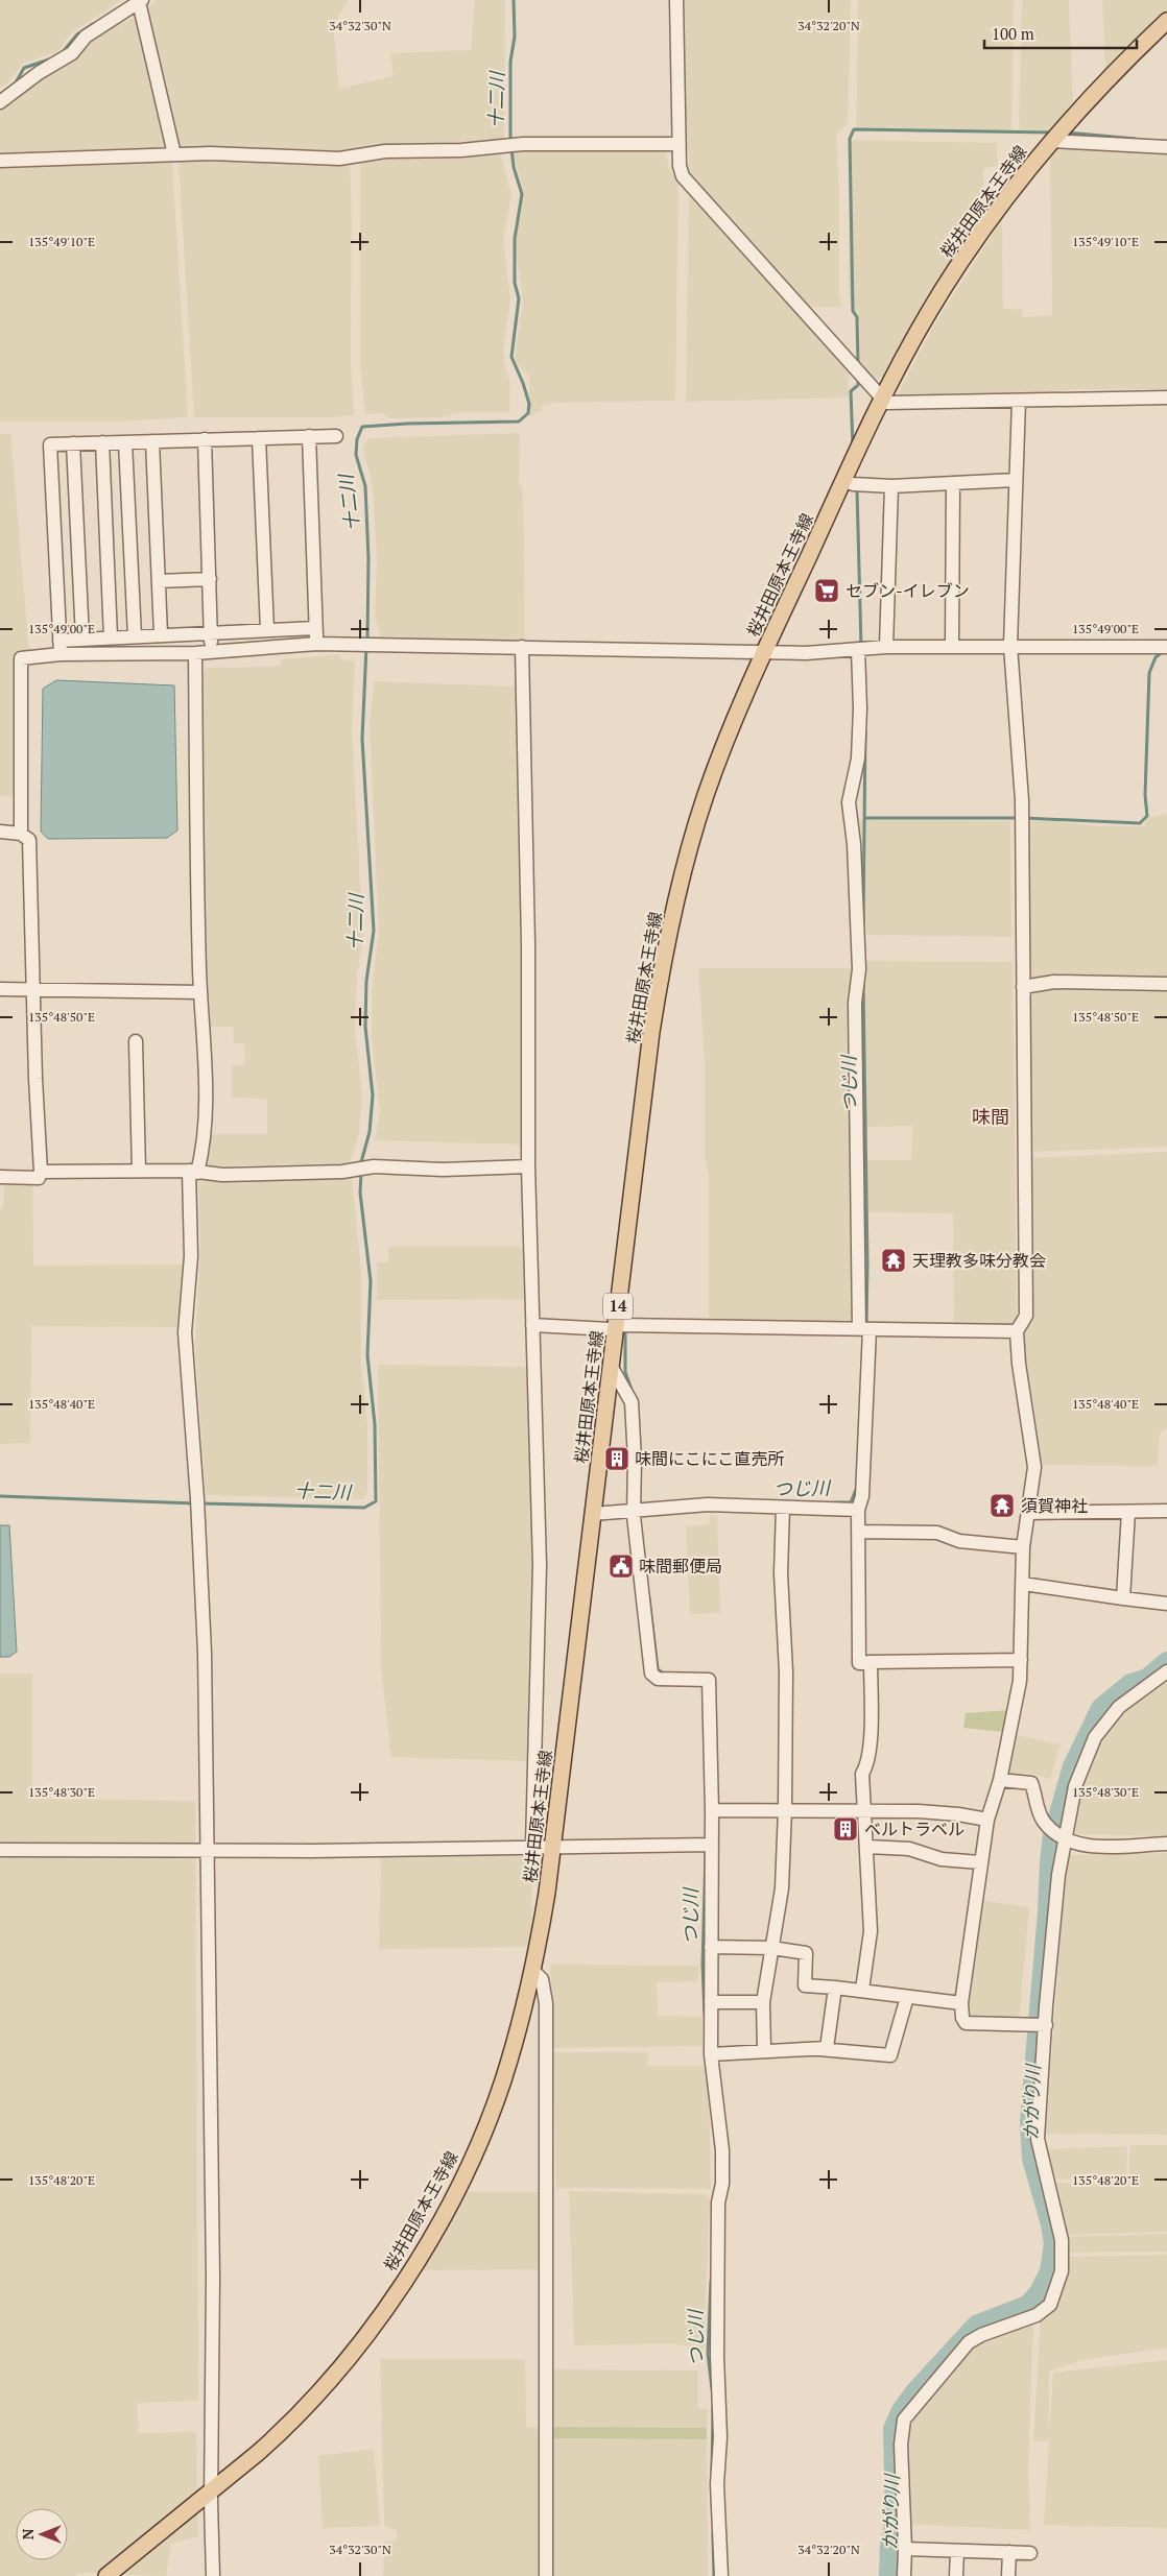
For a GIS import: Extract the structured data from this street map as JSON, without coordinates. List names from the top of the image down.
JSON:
{
  "streets": {
    "main road": ["桜井田原本王寺線", "14"]
  },
  "districts": ["味間"],
  "water": ["十二川", "つじ川", "かがり川"],
  "places": {
    "supermarket": ["セブン-イレブン"],
    "temple": ["天理教多味分教会", "須賀神社"],
    "building": ["味間にこにこ直売所", "ベルトラベル"],
    "public building": ["味間郵便局"]
  },
  "scale_bar": "100 m",
  "north": "left",
  "coordinates": [
    "34°32'30\"N",
    "34°32'20\"N",
    "135°49'10\"E",
    "135°49'00\"E",
    "135°48'50\"E",
    "135°48'40\"E",
    "135°48'30\"E",
    "135°48'20\"E"
  ]
}
